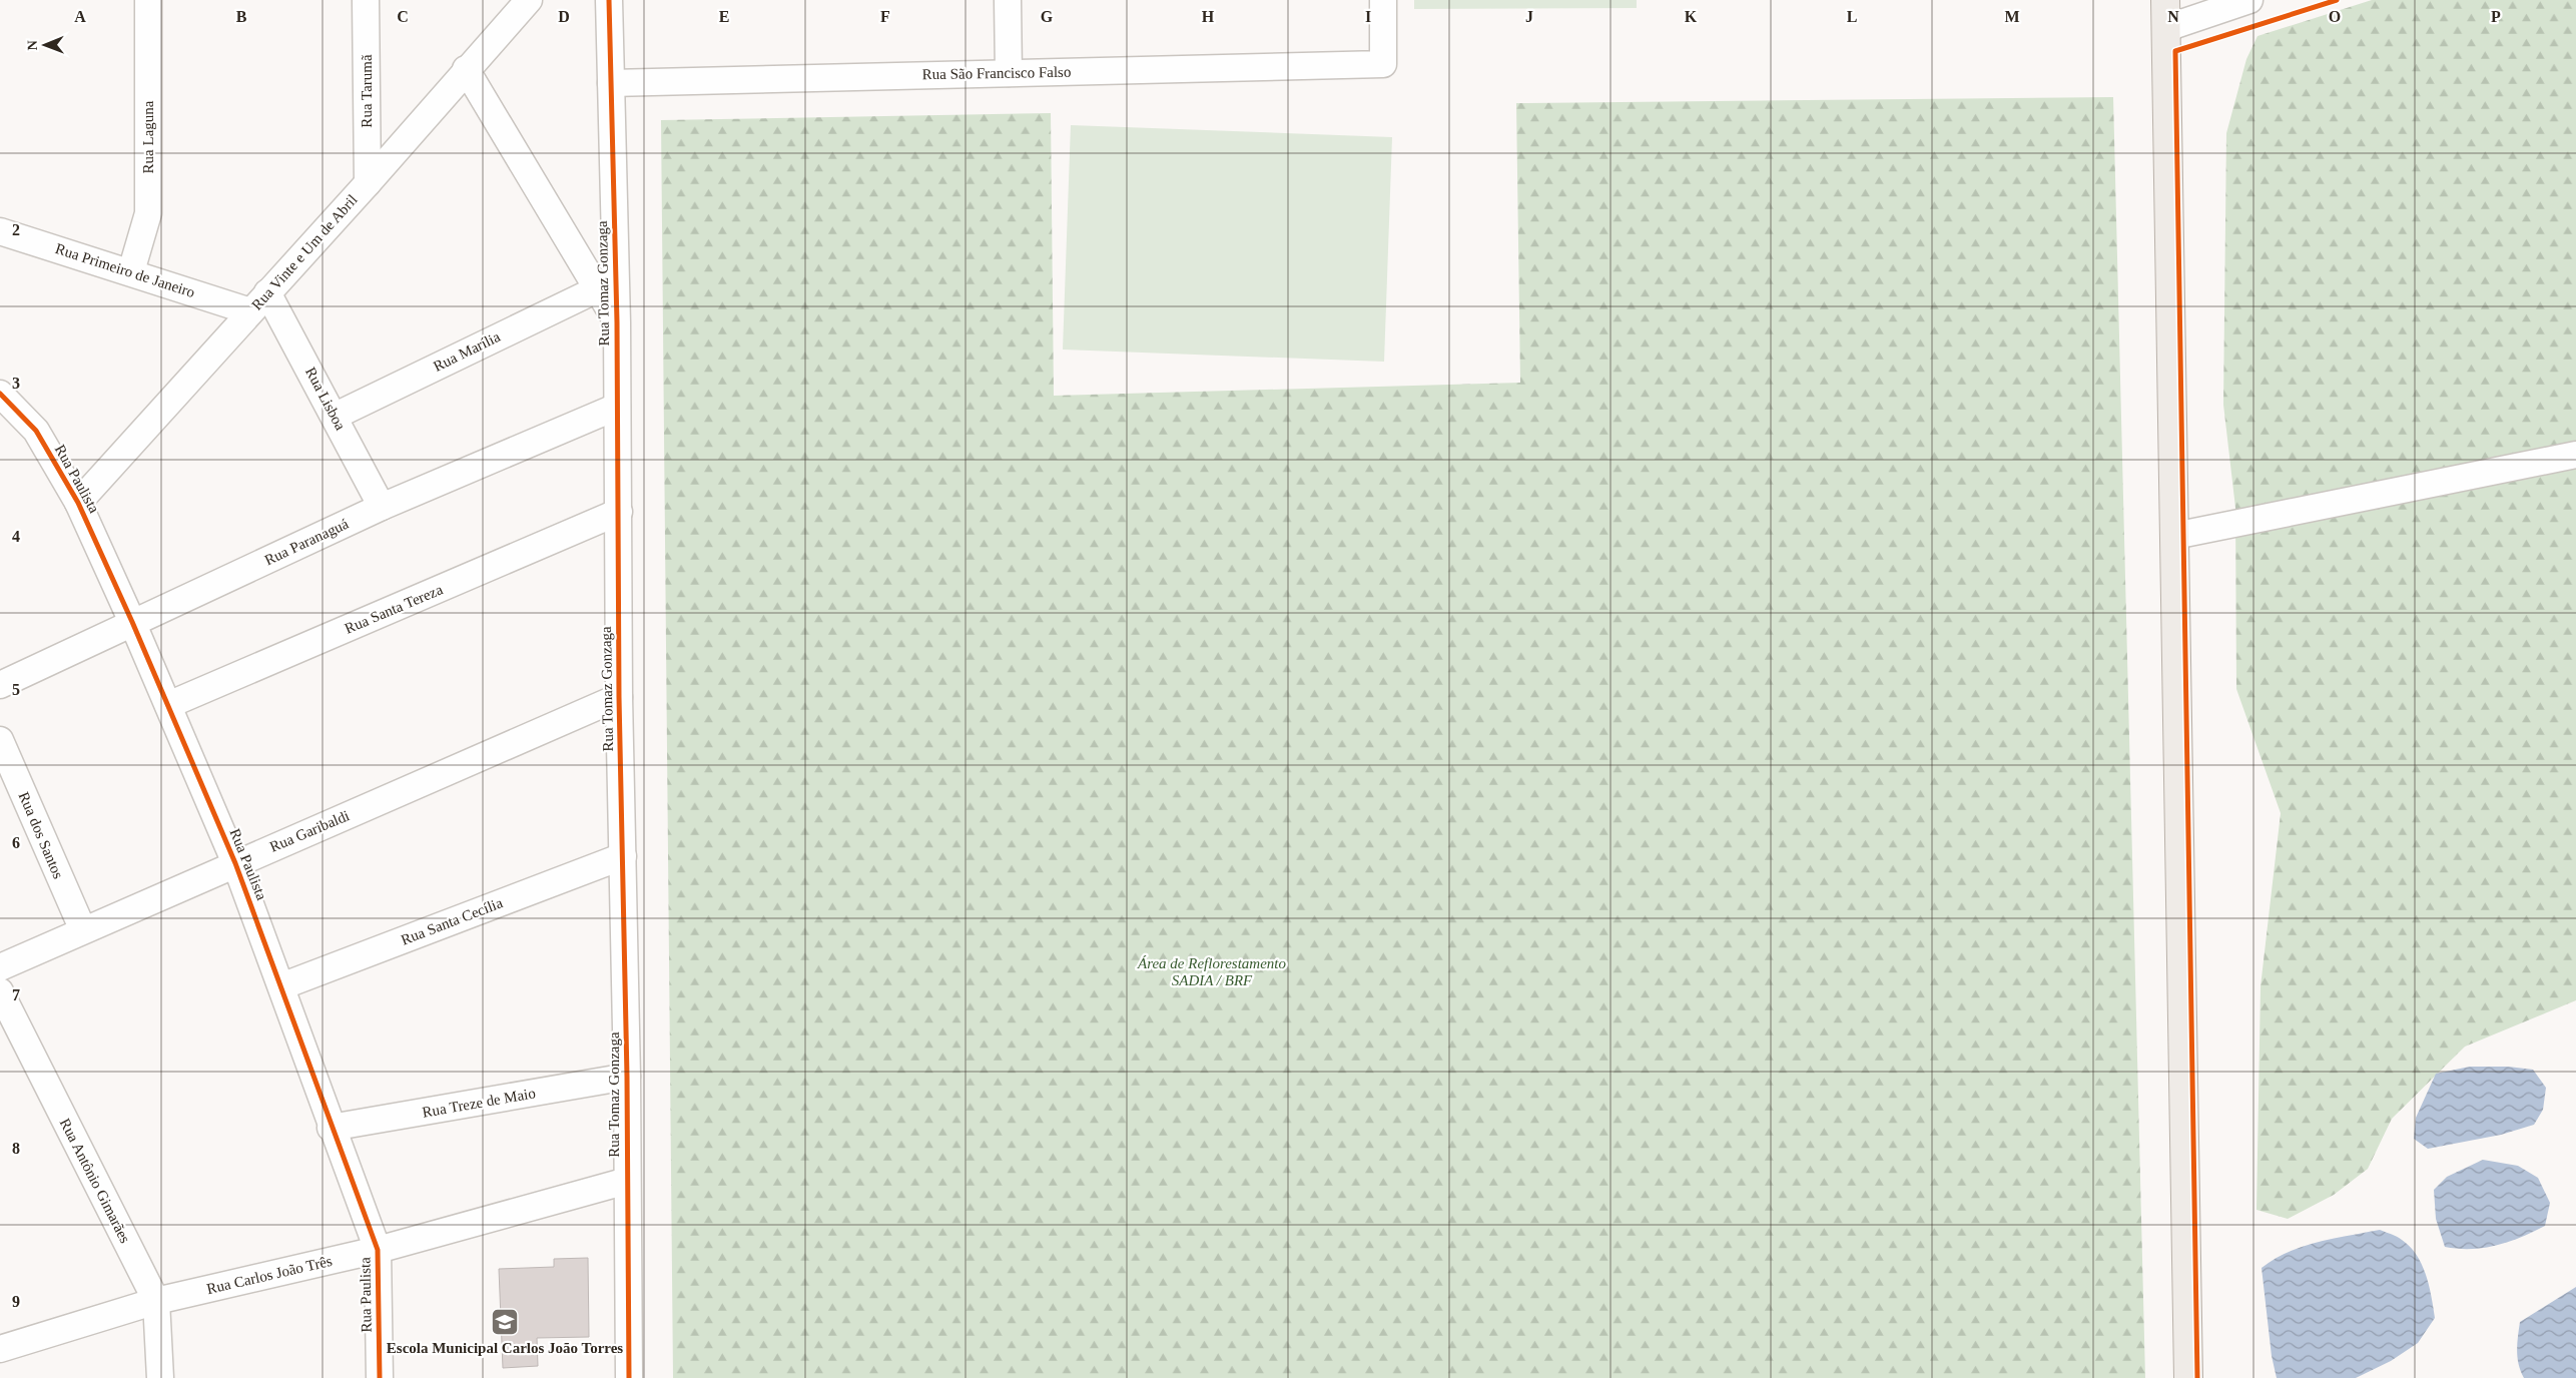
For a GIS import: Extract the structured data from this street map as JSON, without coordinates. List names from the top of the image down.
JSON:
{
  "streets": {
    "street": [
      "Rua São Francisco Falso",
      "Rua Tarumã",
      "Rua Laguna",
      "Rua Vinte e Um de Abril",
      "Rua Primeiro de Janeiro",
      "Rua Tomaz Gonzaga",
      "Rua Marília",
      "Rua Lisboa",
      "Rua Paulista",
      "Rua Paranaguá",
      "Rua Santa Tereza",
      "Rua Garibaldi",
      "Rua dos Santos",
      "Rua Santa Cecília",
      "Rua Treze de Maio",
      "Rua Antônio Gimarães",
      "Rua Carlos João Três"
    ]
  },
  "crossings": [
    ["Rua São Francisco Falso", "Rua Tomaz Gonzaga"],
    ["Rua Tarumã", "Rua Vinte e Um de Abril"],
    ["Rua Laguna", "Rua Primeiro de Janeiro"],
    ["Rua Vinte e Um de Abril", "Rua Primeiro de Janeiro"],
    ["Rua Vinte e Um de Abril", "Rua Lisboa"],
    ["Rua Vinte e Um de Abril", "Rua Paulista"],
    ["Rua Primeiro de Janeiro", "Rua Lisboa"],
    ["Rua Tomaz Gonzaga", "Rua Paranaguá"],
    ["Rua Tomaz Gonzaga", "Rua Santa Tereza"],
    ["Rua Tomaz Gonzaga", "Rua Garibaldi"],
    ["Rua Tomaz Gonzaga", "Rua Santa Cecília"],
    ["Rua Tomaz Gonzaga", "Rua Treze de Maio"],
    ["Rua Tomaz Gonzaga", "Rua Carlos João Três"],
    ["Rua Marília", "Rua Lisboa"],
    ["Rua Lisboa", "Rua Paranaguá"],
    ["Rua Paulista", "Rua Paranaguá"],
    ["Rua Paulista", "Rua Santa Tereza"],
    ["Rua Paulista", "Rua Garibaldi"],
    ["Rua Paulista", "Rua Santa Cecília"],
    ["Rua Paulista", "Rua Treze de Maio"],
    ["Rua Paulista", "Rua Carlos João Três"],
    ["Rua Garibaldi", "Rua dos Santos"],
    ["Rua Antônio Gimarães", "Rua Carlos João Três"]
  ],
  "parks": ["Área de Reflorestamento SADIA / BRF"],
  "places": {
    "school or university": ["Escola Municipal Carlos João Torres"]
  },
  "north": "left",
  "grid": {
    "columns": [
      "A",
      "B",
      "C",
      "D",
      "E",
      "F",
      "G",
      "H",
      "I",
      "J",
      "K",
      "L",
      "M",
      "N",
      "O",
      "P"
    ],
    "rows": [
      "2",
      "3",
      "4",
      "5",
      "6",
      "7",
      "8",
      "9"
    ]
  }
}
